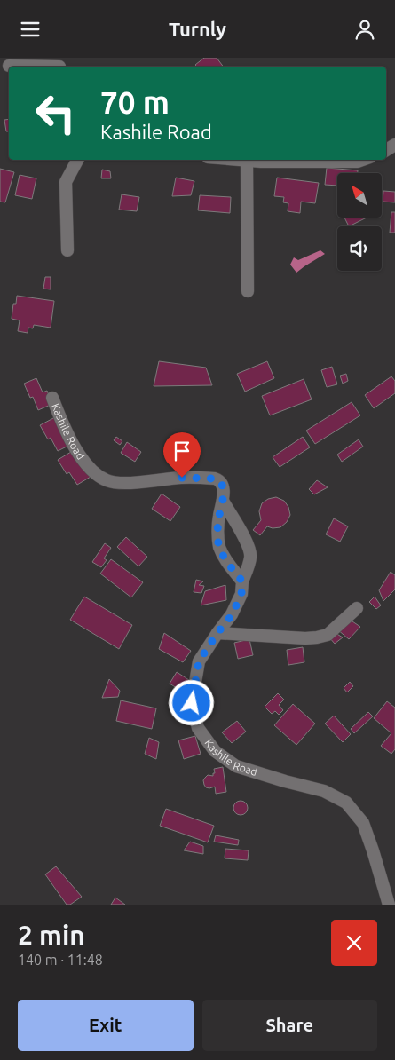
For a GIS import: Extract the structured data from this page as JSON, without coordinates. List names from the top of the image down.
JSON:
{
  "streets": {
    "street": ["Kashile Road"]
  },
  "north": "top left",
  "page": {
    "header": "Turnly",
    "turn": ["70 m", "Kashile Road"],
    "heading": ["2 min", "140 m · 11:48"],
    "buttons": ["Exit", "Share"]
  }
}
